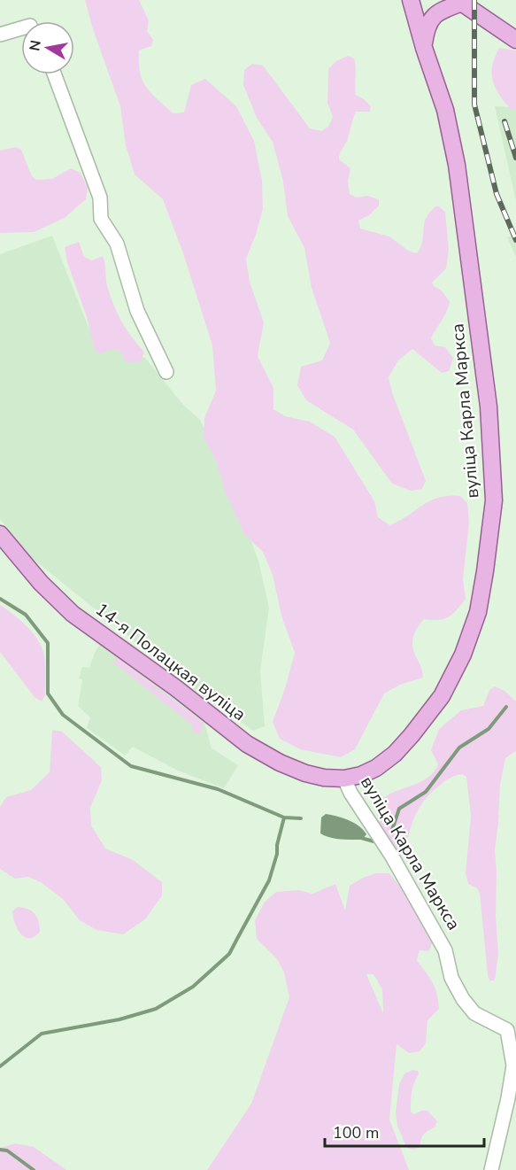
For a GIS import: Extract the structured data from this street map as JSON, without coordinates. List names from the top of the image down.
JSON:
{
  "streets": {
    "main road": ["вуліца Карла Маркса", "14-я Полацкая вуліца"]
  },
  "crossings": [
    ["вуліца Карла Маркса", "14-я Полацкая вуліца"]
  ],
  "scale_bar": "100 m",
  "north": "left"
}
